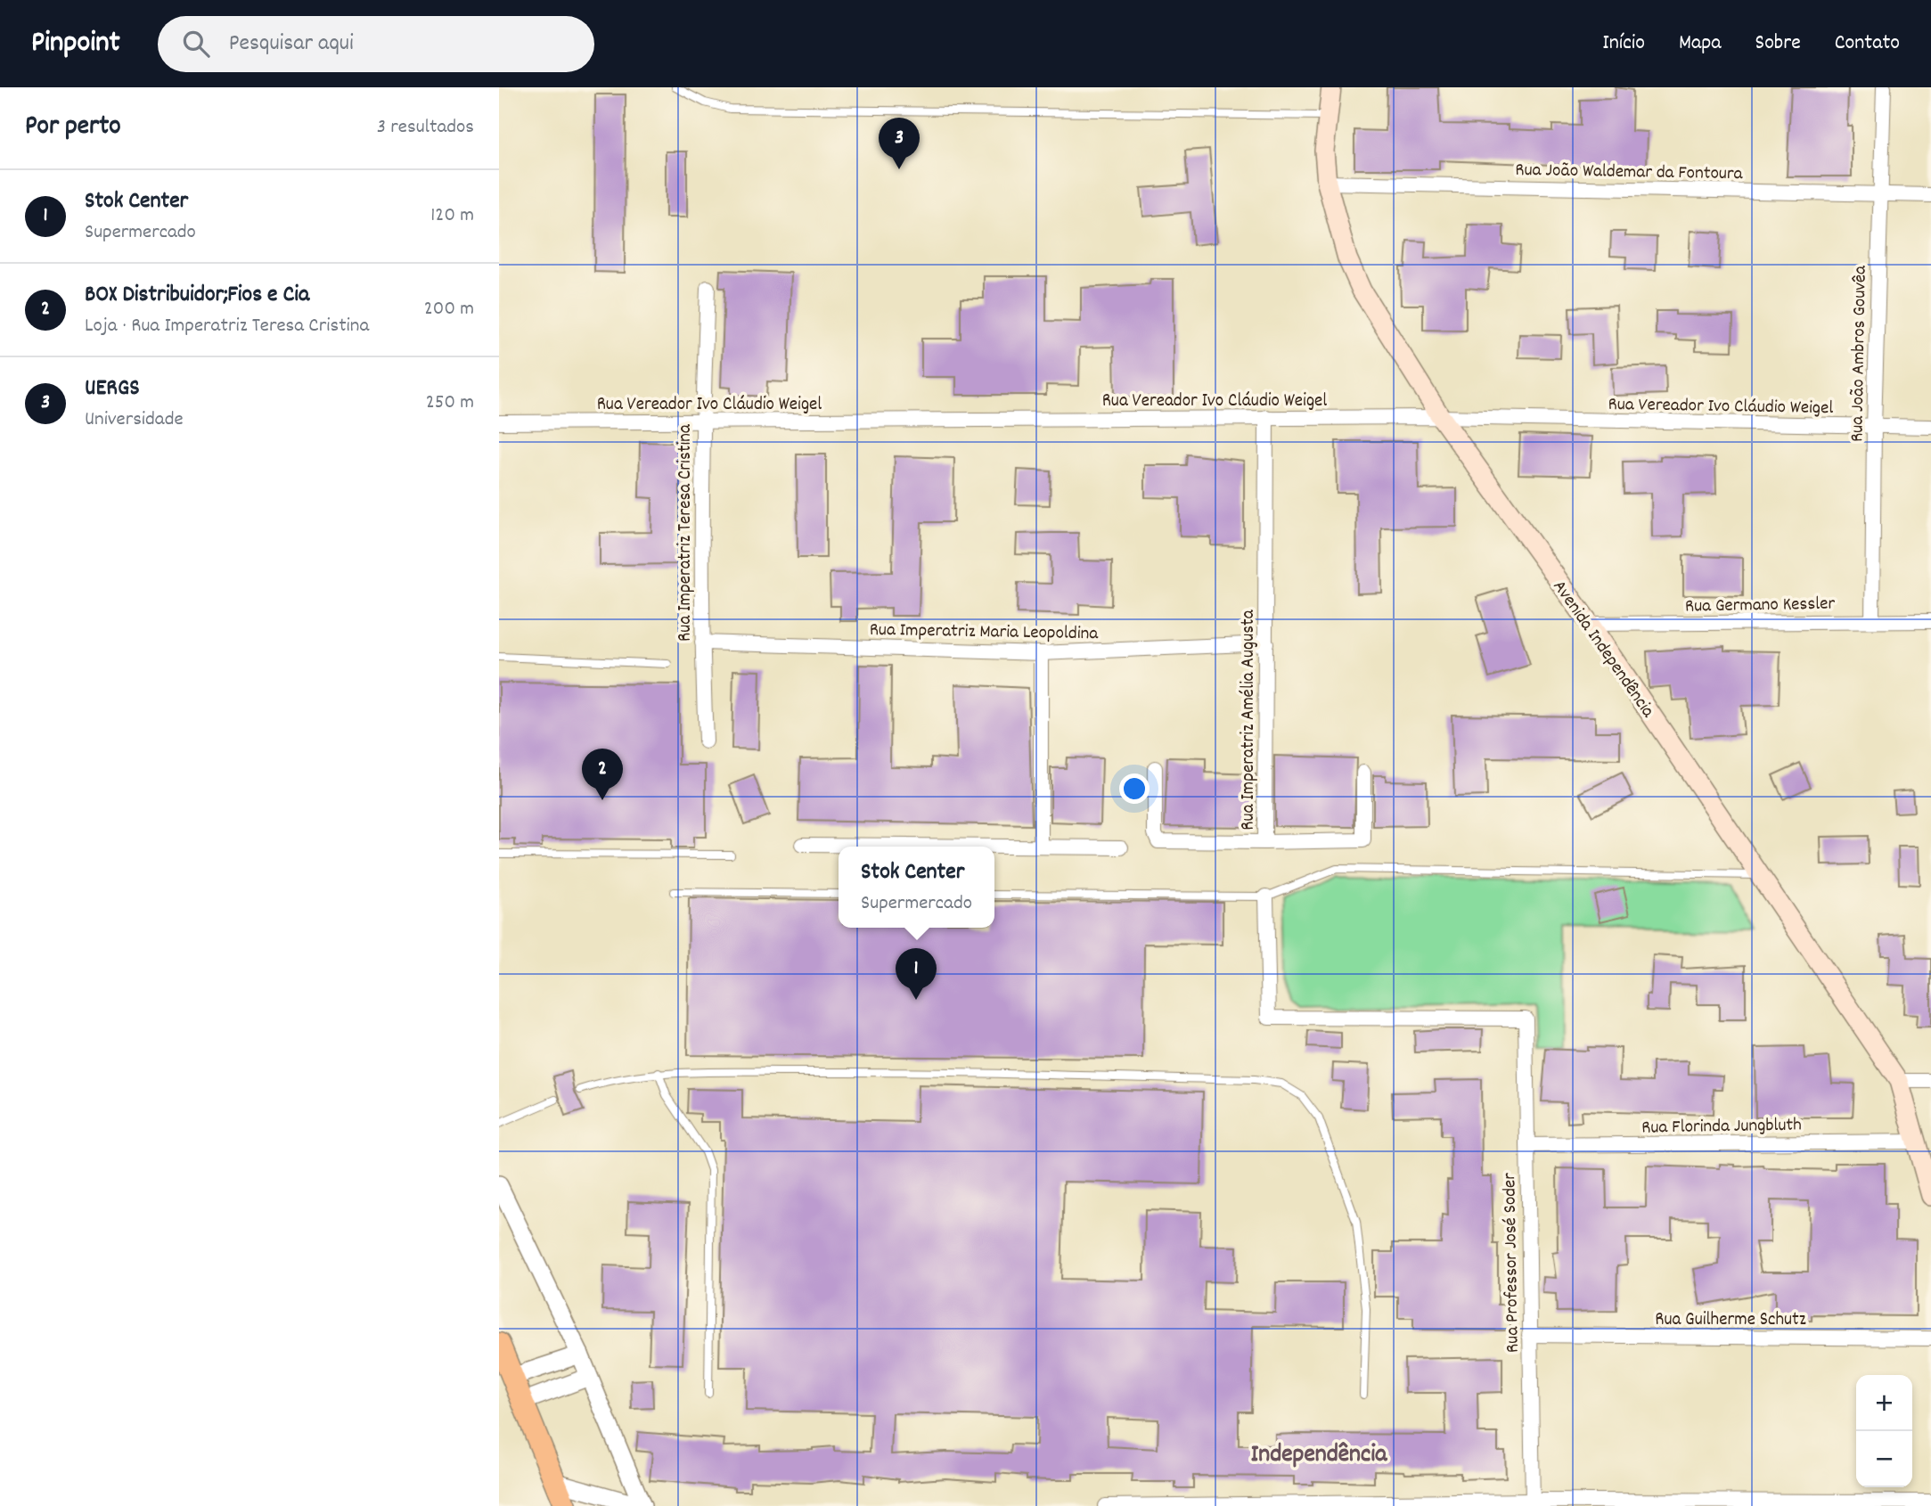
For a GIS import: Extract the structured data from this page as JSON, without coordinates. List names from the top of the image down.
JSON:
{
  "streets": {
    "main road": ["Avenida Independência"],
    "street": [
      "Rua João Waldemar da Fontoura",
      "Rua João Ambros Gouvêa",
      "Rua Vereador Ivo Cláudio Weigel",
      "Rua Imperatriz Teresa Cristina",
      "Rua Germano Kessler",
      "Rua Imperatriz Maria Leopoldina",
      "Rua Imperatriz Amélia Augusta",
      "Rua Florinda Jungbluth",
      "Rua Professor José Soder",
      "Rua Guilherme Schutz"
    ]
  },
  "crossings": [
    ["Rua João Waldemar da Fontoura", "Rua João Ambros Gouvêa"],
    ["Rua João Waldemar da Fontoura", "Avenida Independência"],
    ["Rua João Ambros Gouvêa", "Rua Vereador Ivo Cláudio Weigel"],
    ["Rua João Ambros Gouvêa", "Rua Germano Kessler"],
    ["Rua Vereador Ivo Cláudio Weigel", "Rua Imperatriz Teresa Cristina"],
    ["Rua Vereador Ivo Cláudio Weigel", "Avenida Independência"],
    ["Rua Vereador Ivo Cláudio Weigel", "Rua Imperatriz Amélia Augusta"],
    ["Rua Imperatriz Teresa Cristina", "Rua Imperatriz Maria Leopoldina"],
    ["Rua Germano Kessler", "Avenida Independência"],
    ["Rua Imperatriz Maria Leopoldina", "Rua Imperatriz Amélia Augusta"],
    ["Avenida Independência", "Rua Florinda Jungbluth"],
    ["Rua Florinda Jungbluth", "Rua Professor José Soder"],
    ["Rua Professor José Soder", "Rua Guilherme Schutz"]
  ],
  "districts": ["Independência"],
  "page": {
    "header": "Pinpoint",
    "search": "Pesquisar aqui",
    "nav": [
      "Início",
      "Mapa",
      "Sobre",
      "Contato"
    ],
    "heading": ["Por perto", "3 resultados"],
    "pins": ["3", "2", "1"],
    "list": [
      {
        "mark": "1",
        "name": "Stok Center",
        "note": "Supermercado",
        "value": "120 m"
      },
      {
        "mark": "2",
        "name": "BOX Distribuidor;Fios e Cia",
        "note": "Loja · Rua Imperatriz Teresa Cristina",
        "value": "200 m"
      },
      {
        "mark": "3",
        "name": "UERGS",
        "note": "Universidade",
        "value": "250 m"
      }
    ],
    "popup": ["Stok Center", "Supermercado"],
    "map_buttons": ["+", "−"]
  }
}
